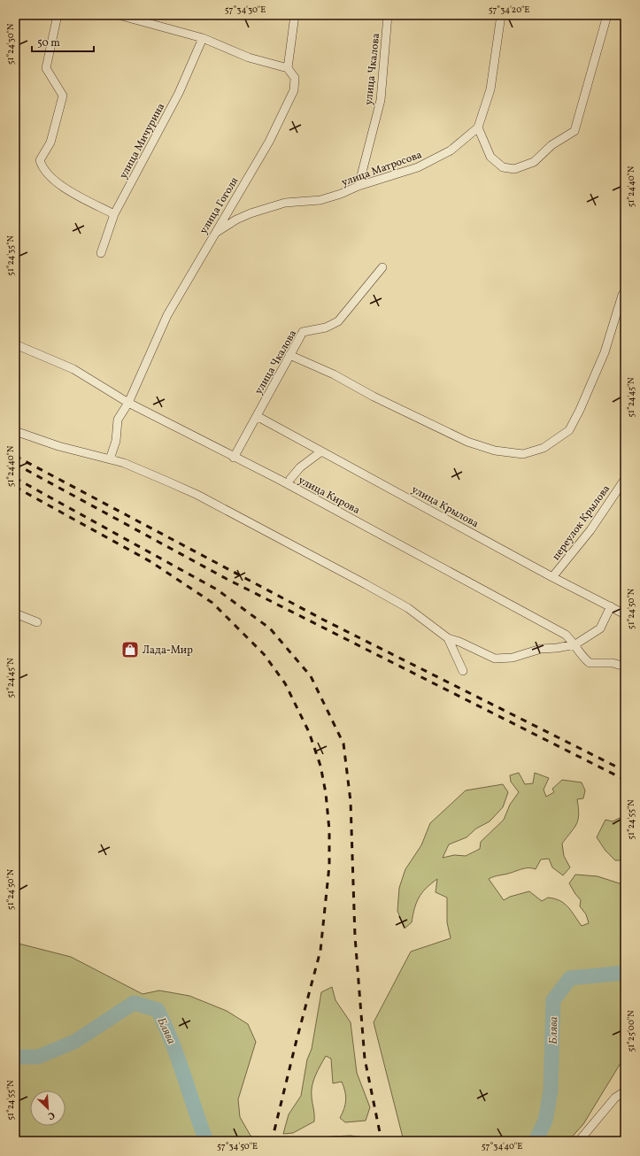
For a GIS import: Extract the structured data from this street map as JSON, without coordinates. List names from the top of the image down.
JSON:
{
  "streets": {
    "street": [
      "улица Чкалова",
      "улица Мичурина",
      "улица Матросова",
      "улица Гоголя",
      "улица Кирова",
      "улица Крылова",
      "переулок Крылова"
    ]
  },
  "crossings": [
    ["улица Чкалова", "улица Матросова"],
    ["улица Чкалова", "улица Кирова"],
    ["улица Чкалова", "улица Крылова"],
    ["улица Матросова", "улица Гоголя"],
    ["улица Гоголя", "улица Кирова"],
    ["улица Крылова", "переулок Крылова"]
  ],
  "water": ["Блява"],
  "places": {
    "shop": ["Лада-Мир"]
  },
  "scale_bar": "50 m",
  "north": "bottom right",
  "coordinates": [
    "57°34'30\"E",
    "57°34'20\"E",
    "51°24'30\"N",
    "51°24'40\"N",
    "51°24'35\"N",
    "51°24'45\"N",
    "51°24'50\"N",
    "51°24'55\"N",
    "51°25'00\"N",
    "57°34'50\"E",
    "57°34'40\"E"
  ]
}
